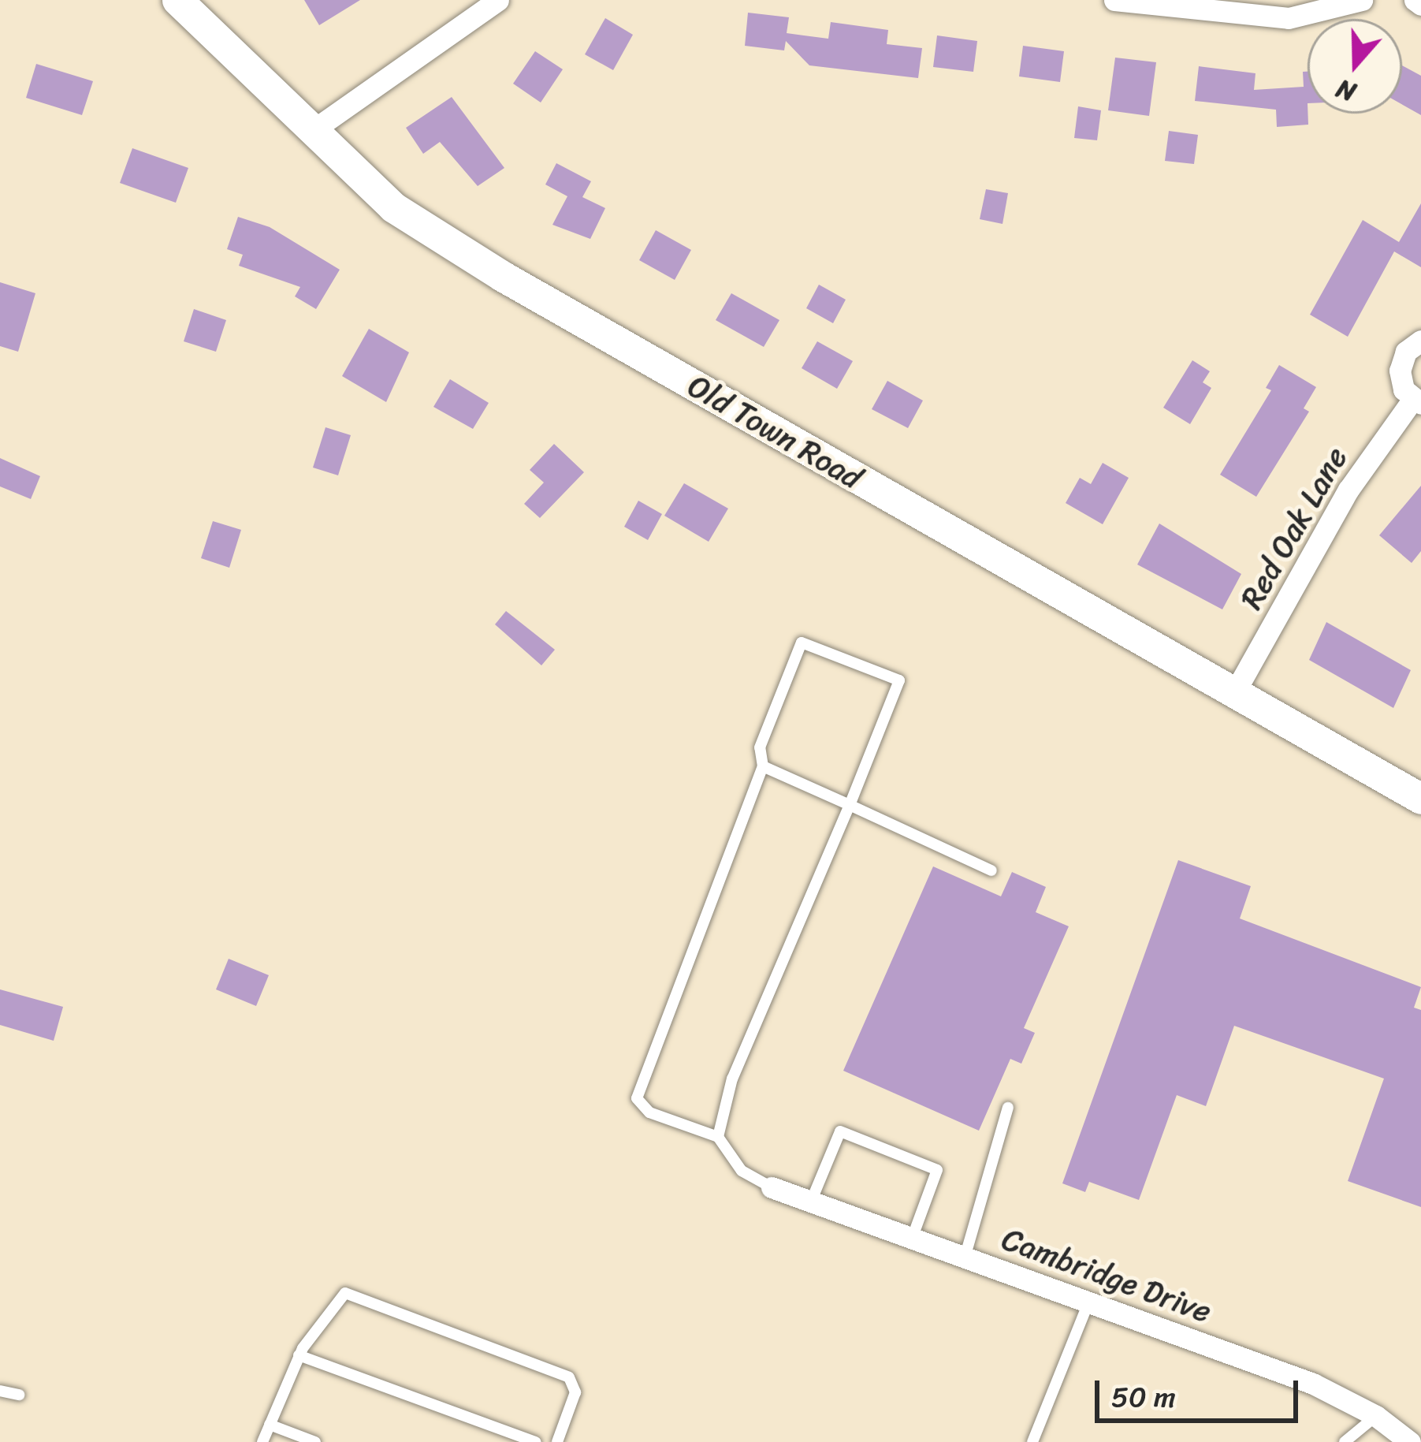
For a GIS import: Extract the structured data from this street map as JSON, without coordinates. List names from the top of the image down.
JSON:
{
  "streets": {
    "main road": ["Old Town Road"],
    "street": ["Red Oak Lane", "Cambridge Drive"]
  },
  "crossings": [
    ["Old Town Road", "Red Oak Lane"]
  ],
  "scale_bar": "50 m",
  "north": "bottom"
}
